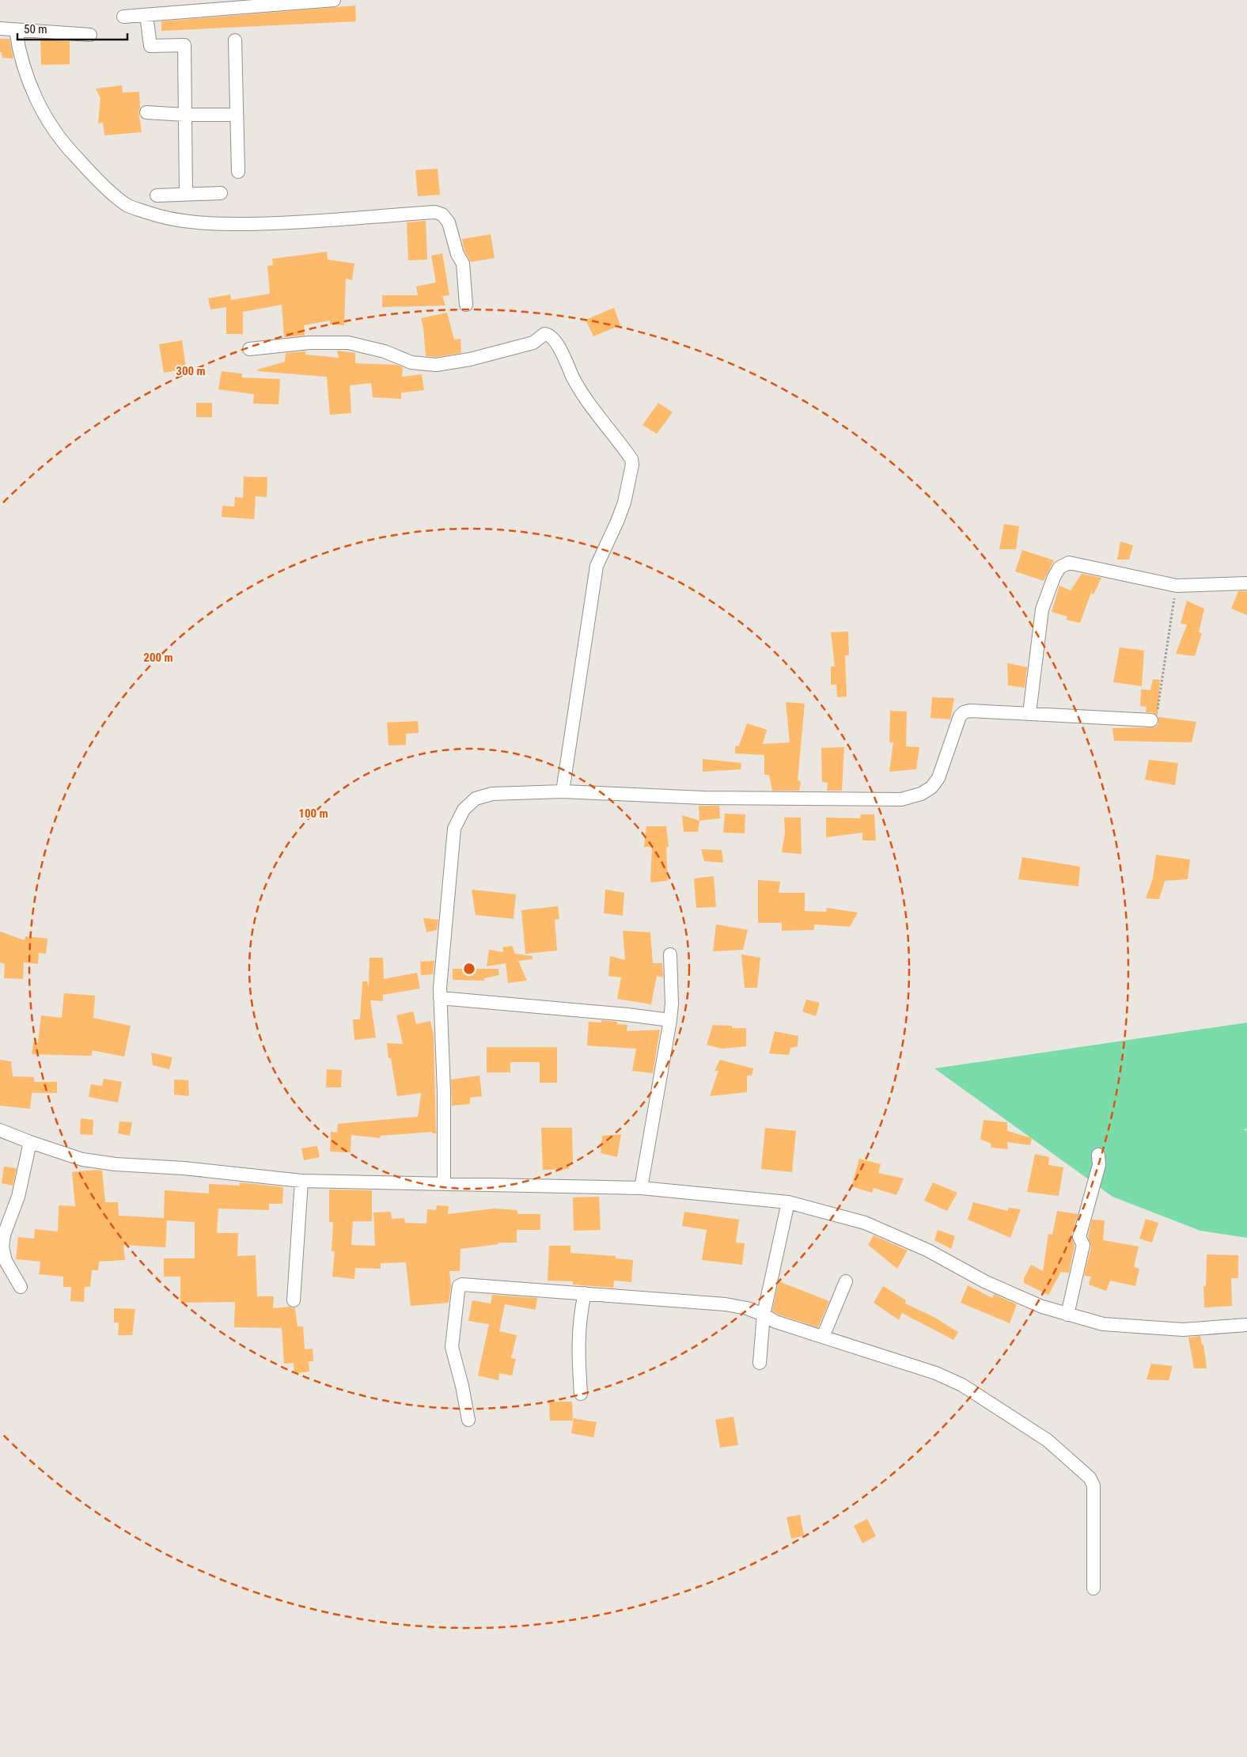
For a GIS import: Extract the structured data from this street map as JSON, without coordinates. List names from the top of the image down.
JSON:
{
  "scale_bar": "50 m",
  "rings": ["300 m", "200 m", "100 m"]
}
